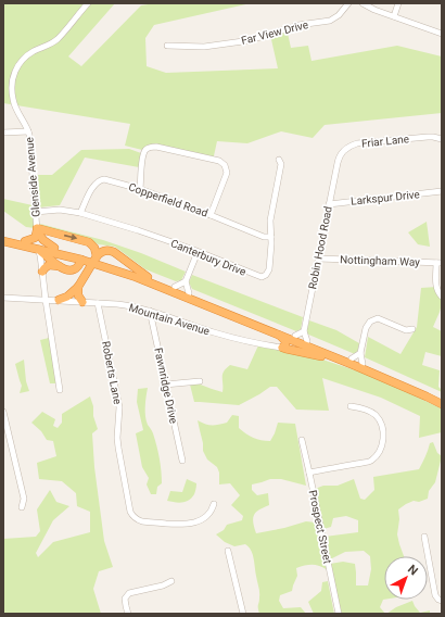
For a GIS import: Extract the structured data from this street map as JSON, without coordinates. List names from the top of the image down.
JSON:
{
  "streets": {
    "street": [
      "Far View Drive",
      "Friar Lane",
      "Glenside Avenue",
      "Larkspur Drive",
      "Copperfield Road",
      "Robin Hood Road",
      "Canterbury Drive",
      "Nottingham Way",
      "Mountain Avenue",
      "Roberts Lane",
      "Fawnridge Drive",
      "Prospect Street"
    ]
  },
  "crossings": [
    ["Friar Lane", "Robin Hood Road"],
    ["Glenside Avenue", "Canterbury Drive"],
    ["Larkspur Drive", "Robin Hood Road"],
    ["Copperfield Road", "Canterbury Drive"],
    ["Robin Hood Road", "Nottingham Way"],
    ["Mountain Avenue", "Roberts Lane"],
    ["Mountain Avenue", "Fawnridge Drive"]
  ],
  "north": "top right"
}
